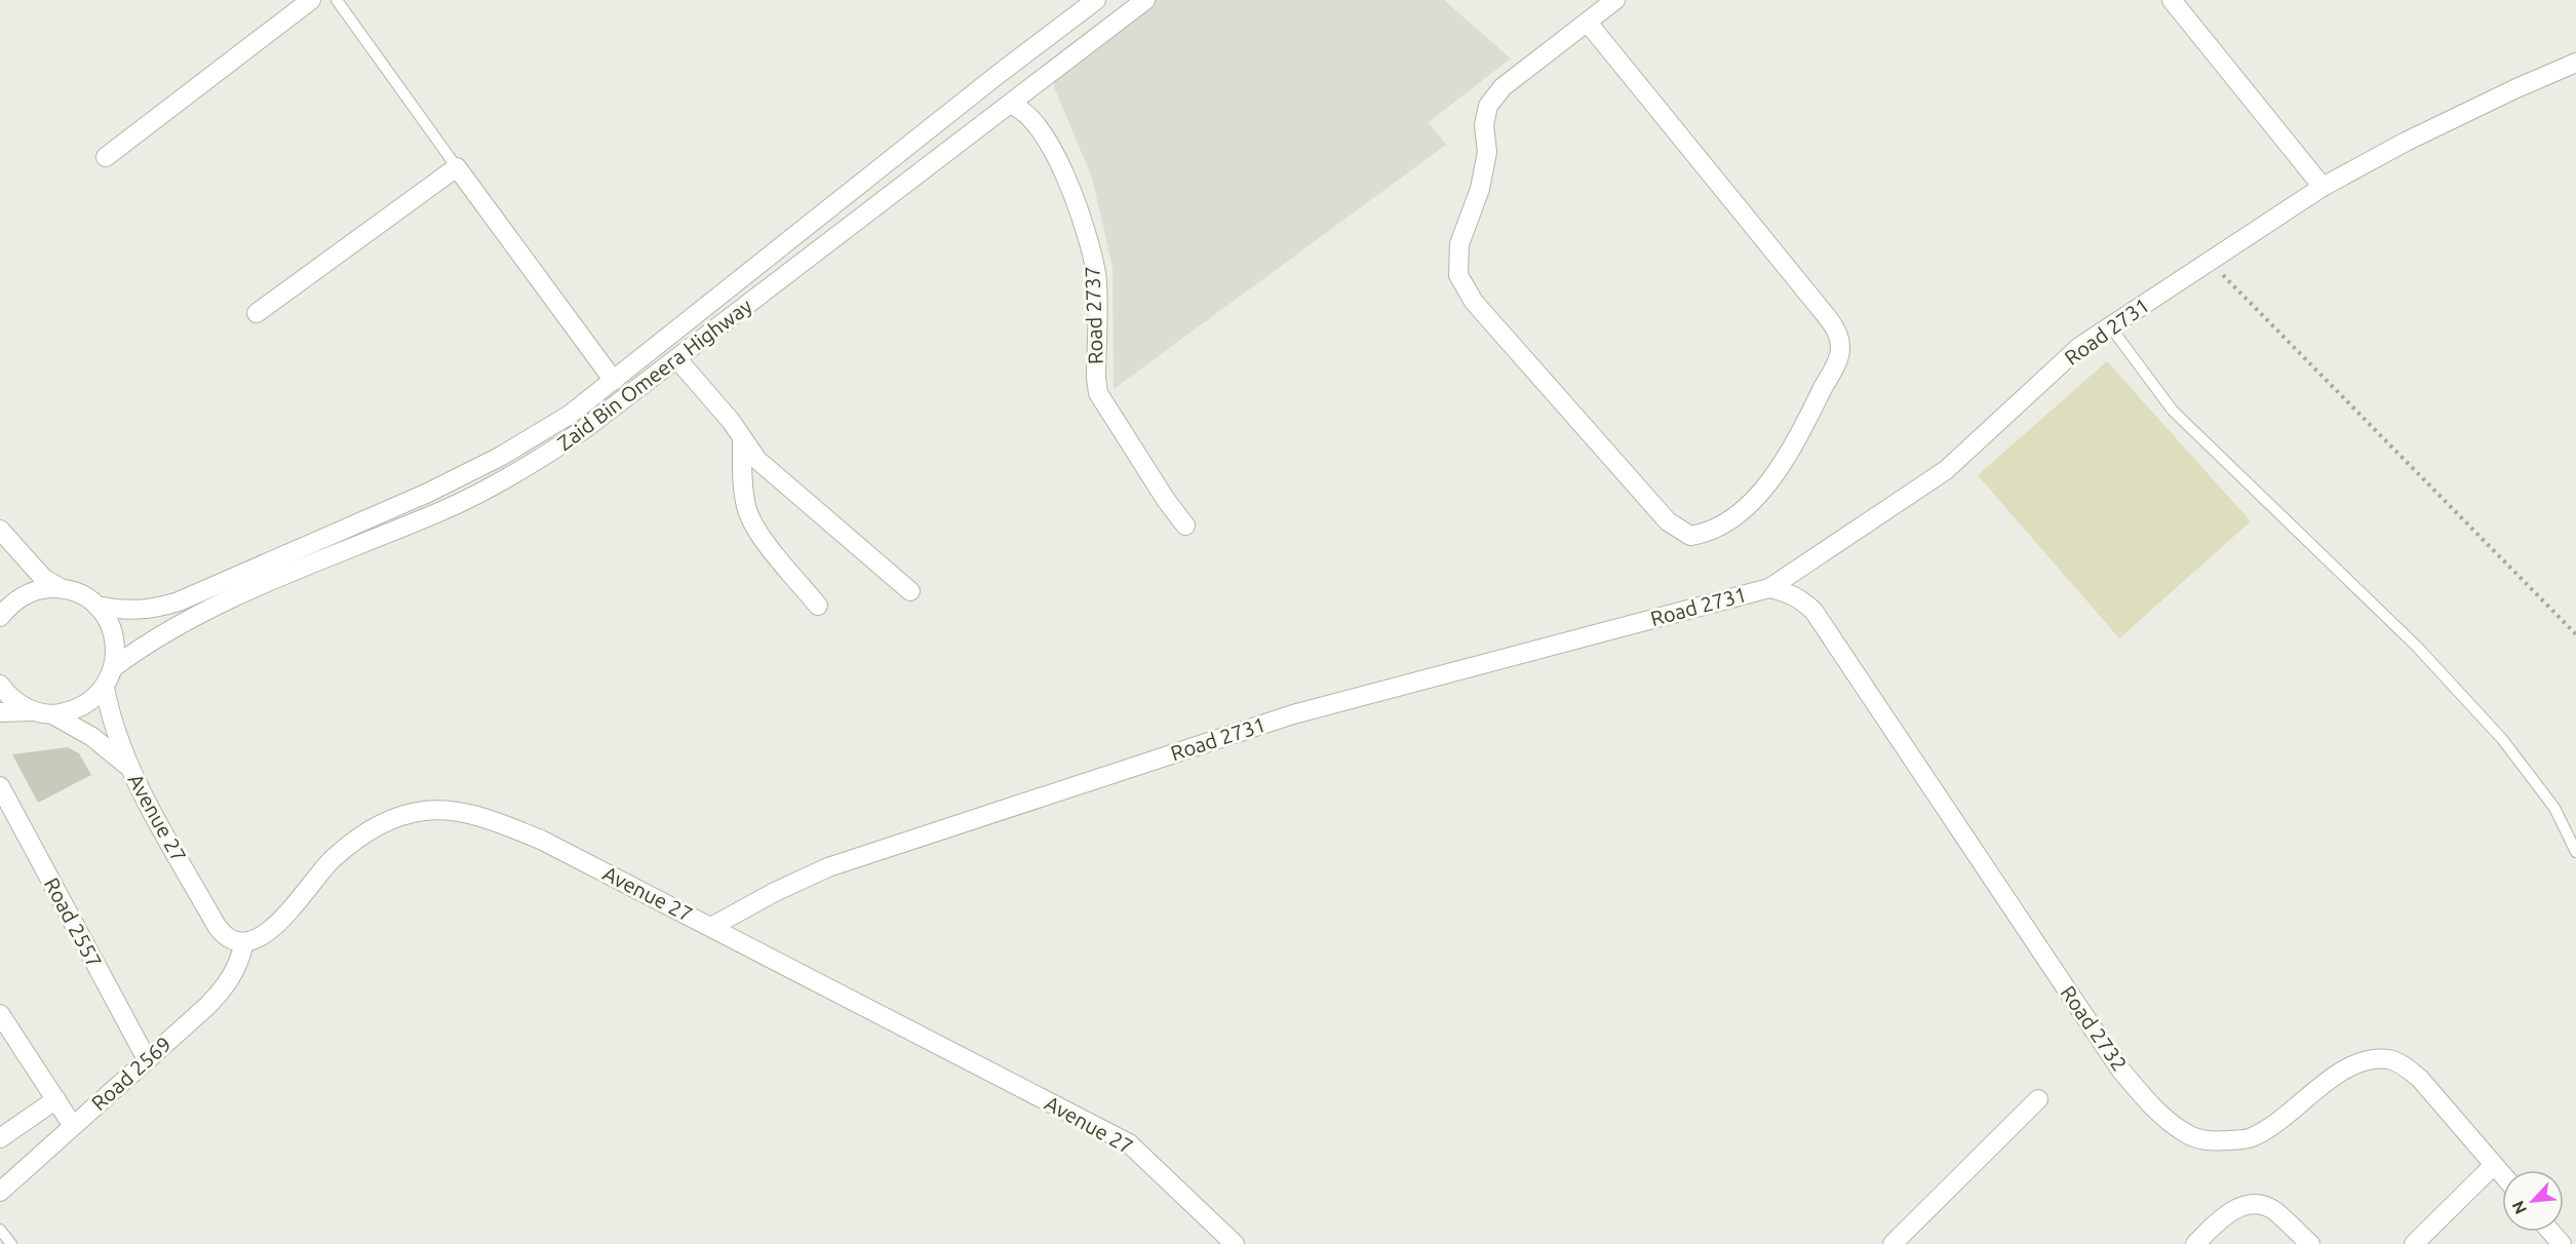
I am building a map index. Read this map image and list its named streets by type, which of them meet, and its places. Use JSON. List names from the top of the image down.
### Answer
{
  "streets": {
    "street": [
      "Road 2737",
      "Road 2731",
      "Zaid Bin Omeera Highway",
      "Avenue 27",
      "Road 2557",
      "Road 2732",
      "Road 2569"
    ]
  },
  "crossings": [
    ["Road 2737", "Zaid Bin Omeera Highway"],
    ["Road 2731", "Avenue 27"],
    ["Road 2731", "Road 2732"],
    ["Avenue 27", "Road 2569"],
    ["Road 2557", "Road 2569"]
  ],
  "north": "bottom left"
}
